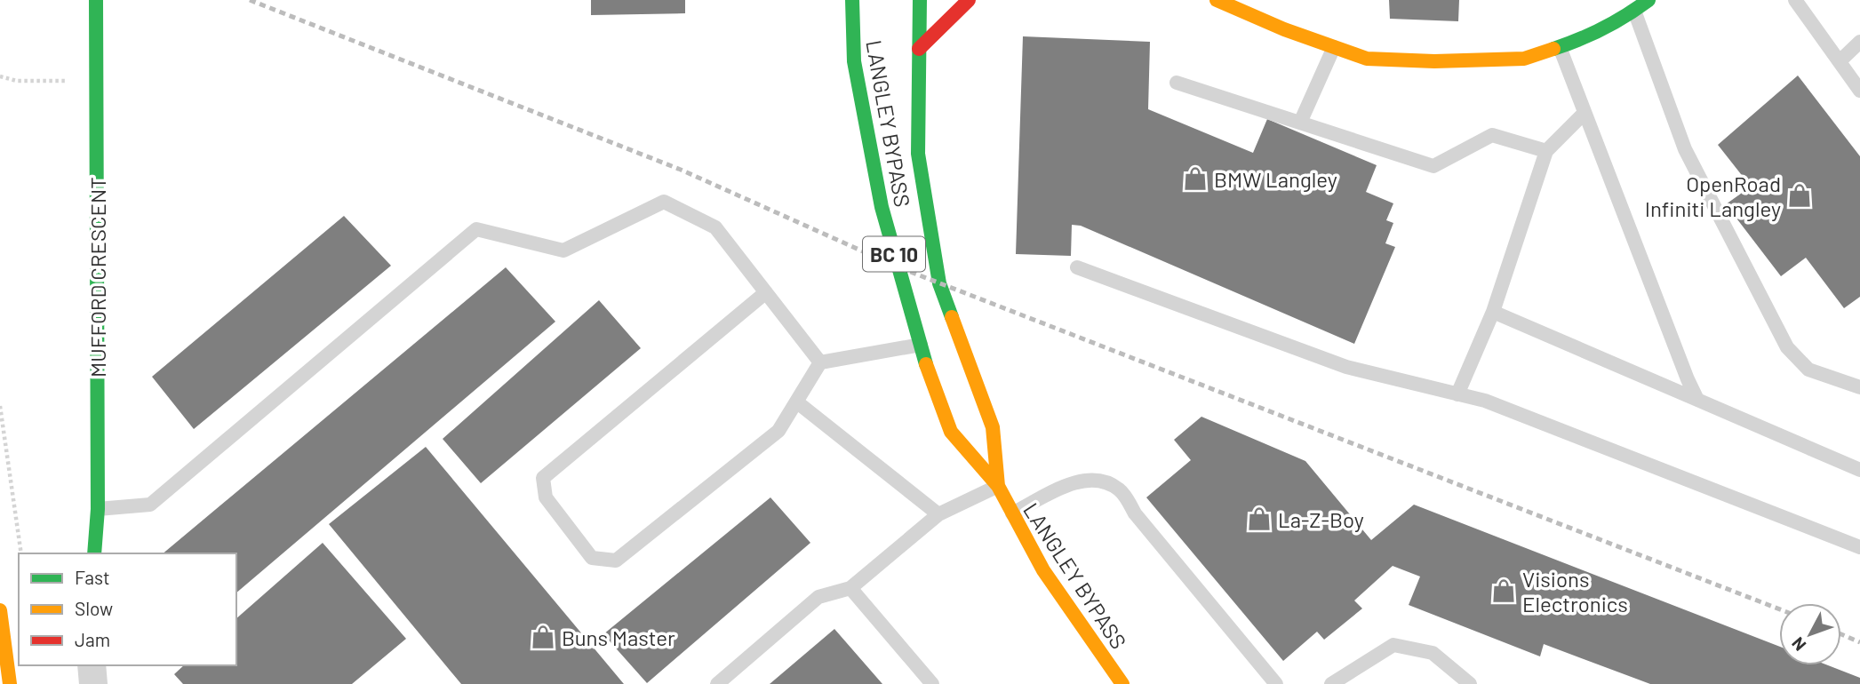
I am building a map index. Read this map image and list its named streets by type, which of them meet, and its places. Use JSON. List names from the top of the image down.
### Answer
{
  "streets": {
    "main road": ["LANGLEY BYPASS", "BC 10", "MUFFORD CRESCENT"]
  },
  "places": {
    "shop": [
      "BMW Langley",
      "OpenRoad Infiniti Langley",
      "La-Z-Boy",
      "Visions Electronics",
      "Buns Master"
    ]
  },
  "legend": ["Fast", "Slow", "Jam"],
  "north": "bottom left"
}
